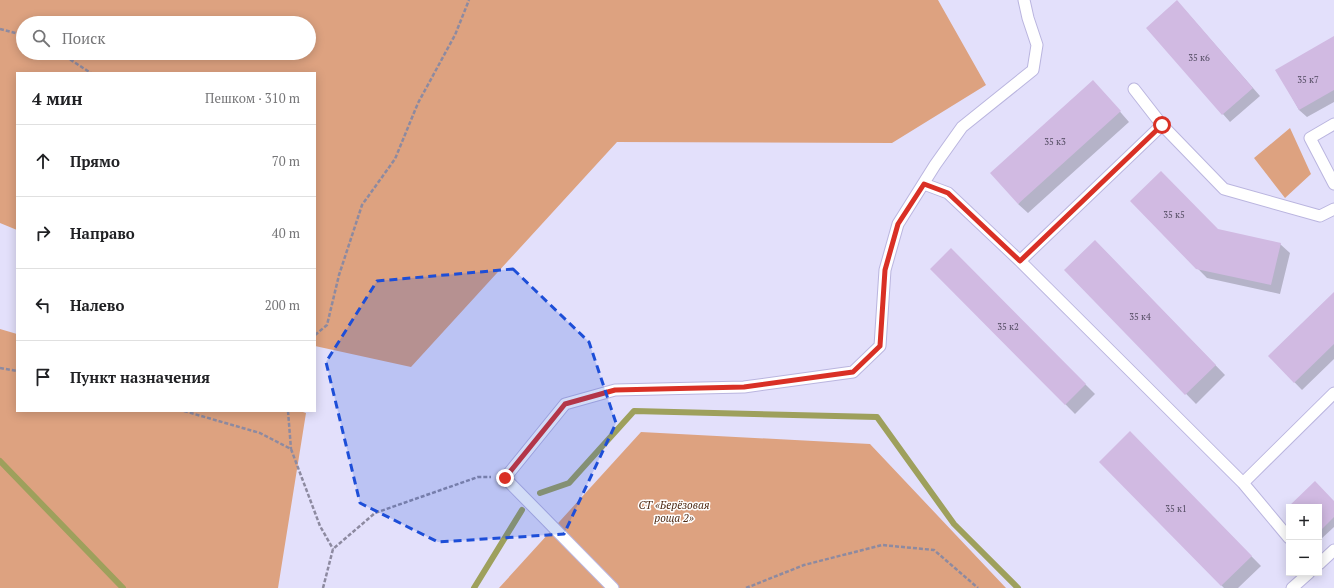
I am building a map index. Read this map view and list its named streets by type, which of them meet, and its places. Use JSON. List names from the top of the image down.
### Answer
{
  "parks": ["СТ «Берёзовая роща 2»"],
  "house_numbers": [
    "35 к6",
    "35 к7",
    "35 к3",
    "35 к5",
    "35 к4",
    "35 к2",
    "35 к1"
  ],
  "page": {
    "search": "Поиск",
    "heading": ["4 мин", "Пешком · 310 m"],
    "list": [
      ["Прямо", "70 m"],
      ["Направо", "40 m"],
      ["Налево", "200 m"],
      "Пункт назначения"
    ],
    "map_buttons": ["+", "−"]
  }
}
